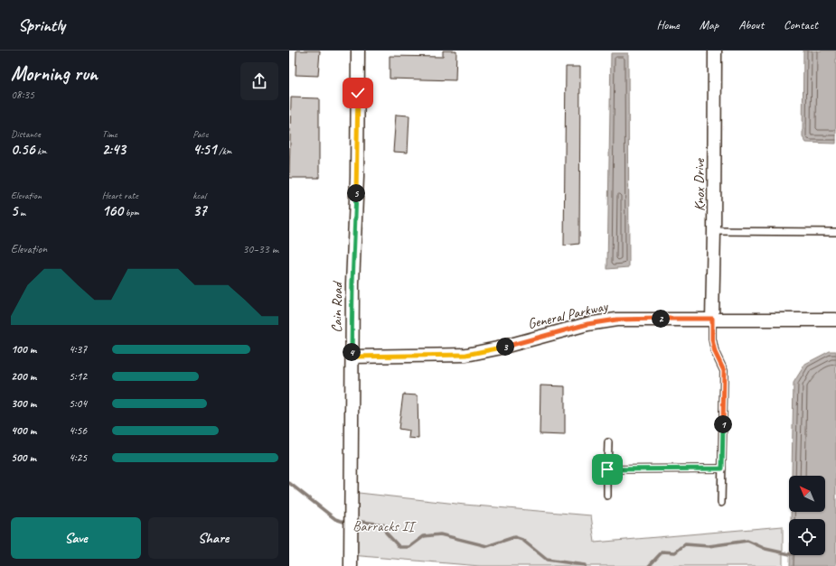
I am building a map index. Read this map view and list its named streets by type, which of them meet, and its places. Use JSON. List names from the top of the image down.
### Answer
{
  "streets": {
    "street": ["Knox Drive", "Cain Road", "General Parkway"]
  },
  "crossings": [
    ["Knox Drive", "General Parkway"],
    ["Cain Road", "General Parkway"]
  ],
  "parks": ["Barracks II"],
  "north": "top left",
  "page": {
    "header": "Sprintly",
    "nav": [
      "Home",
      "Map",
      "About",
      "Contact"
    ],
    "heading": ["Morning run", "08:35"],
    "stats": [
      ["Distance", "0.56 km"],
      ["Time", "2:43"],
      ["Pace", "4:51 /km"],
      ["Elevation", "5 m"],
      ["Heart rate", "160 bpm"],
      ["kcal", "37"]
    ],
    "pins": [
      "5",
      "2",
      "3",
      "4",
      "1"
    ],
    "chart": ["Elevation", "30–33 m"],
    "list": [
      {
        "name": "100 m",
        "note": "4:37"
      },
      {
        "name": "200 m",
        "note": "5:12"
      },
      {
        "name": "300 m",
        "note": "5:04"
      },
      {
        "name": "400 m",
        "note": "4:56"
      },
      {
        "name": "500 m",
        "note": "4:25"
      }
    ],
    "buttons": ["Save", "Share"]
  }
}
